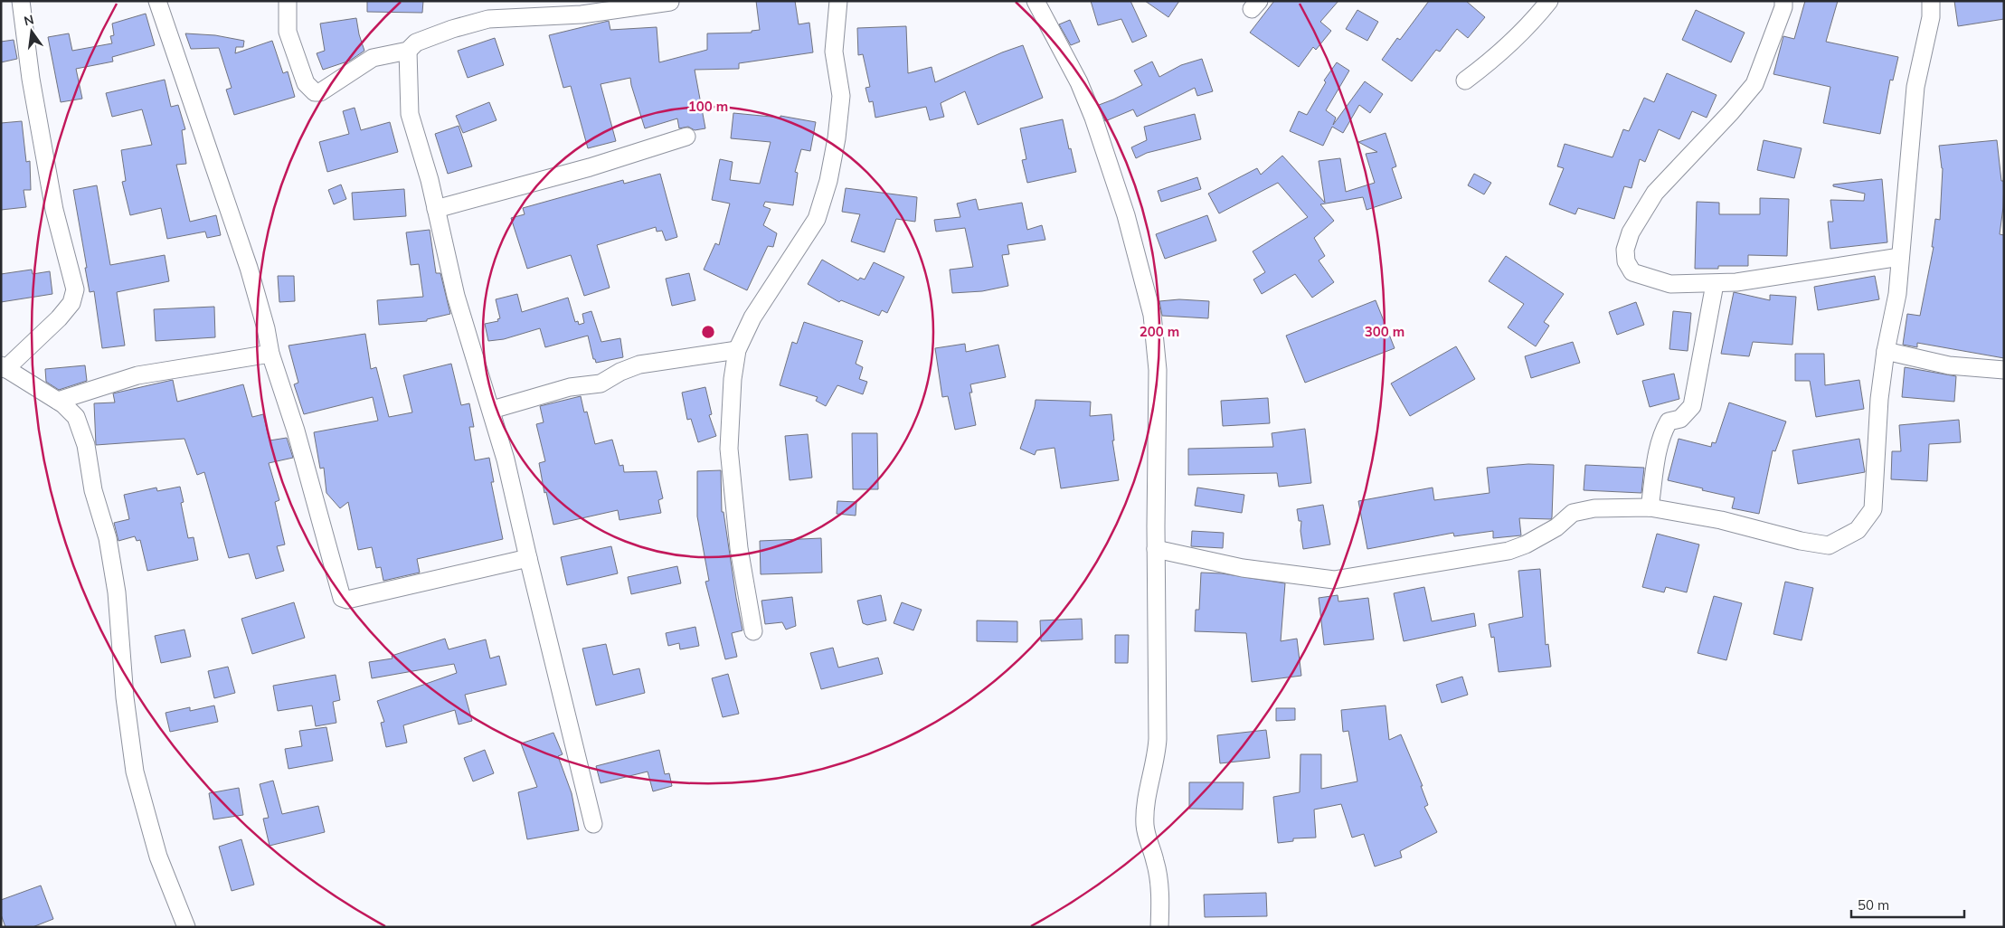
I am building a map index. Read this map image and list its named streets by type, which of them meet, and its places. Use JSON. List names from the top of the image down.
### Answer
{
  "scale_bar": "50 m",
  "north": "top",
  "rings": ["100 m", "200 m", "300 m"]
}
